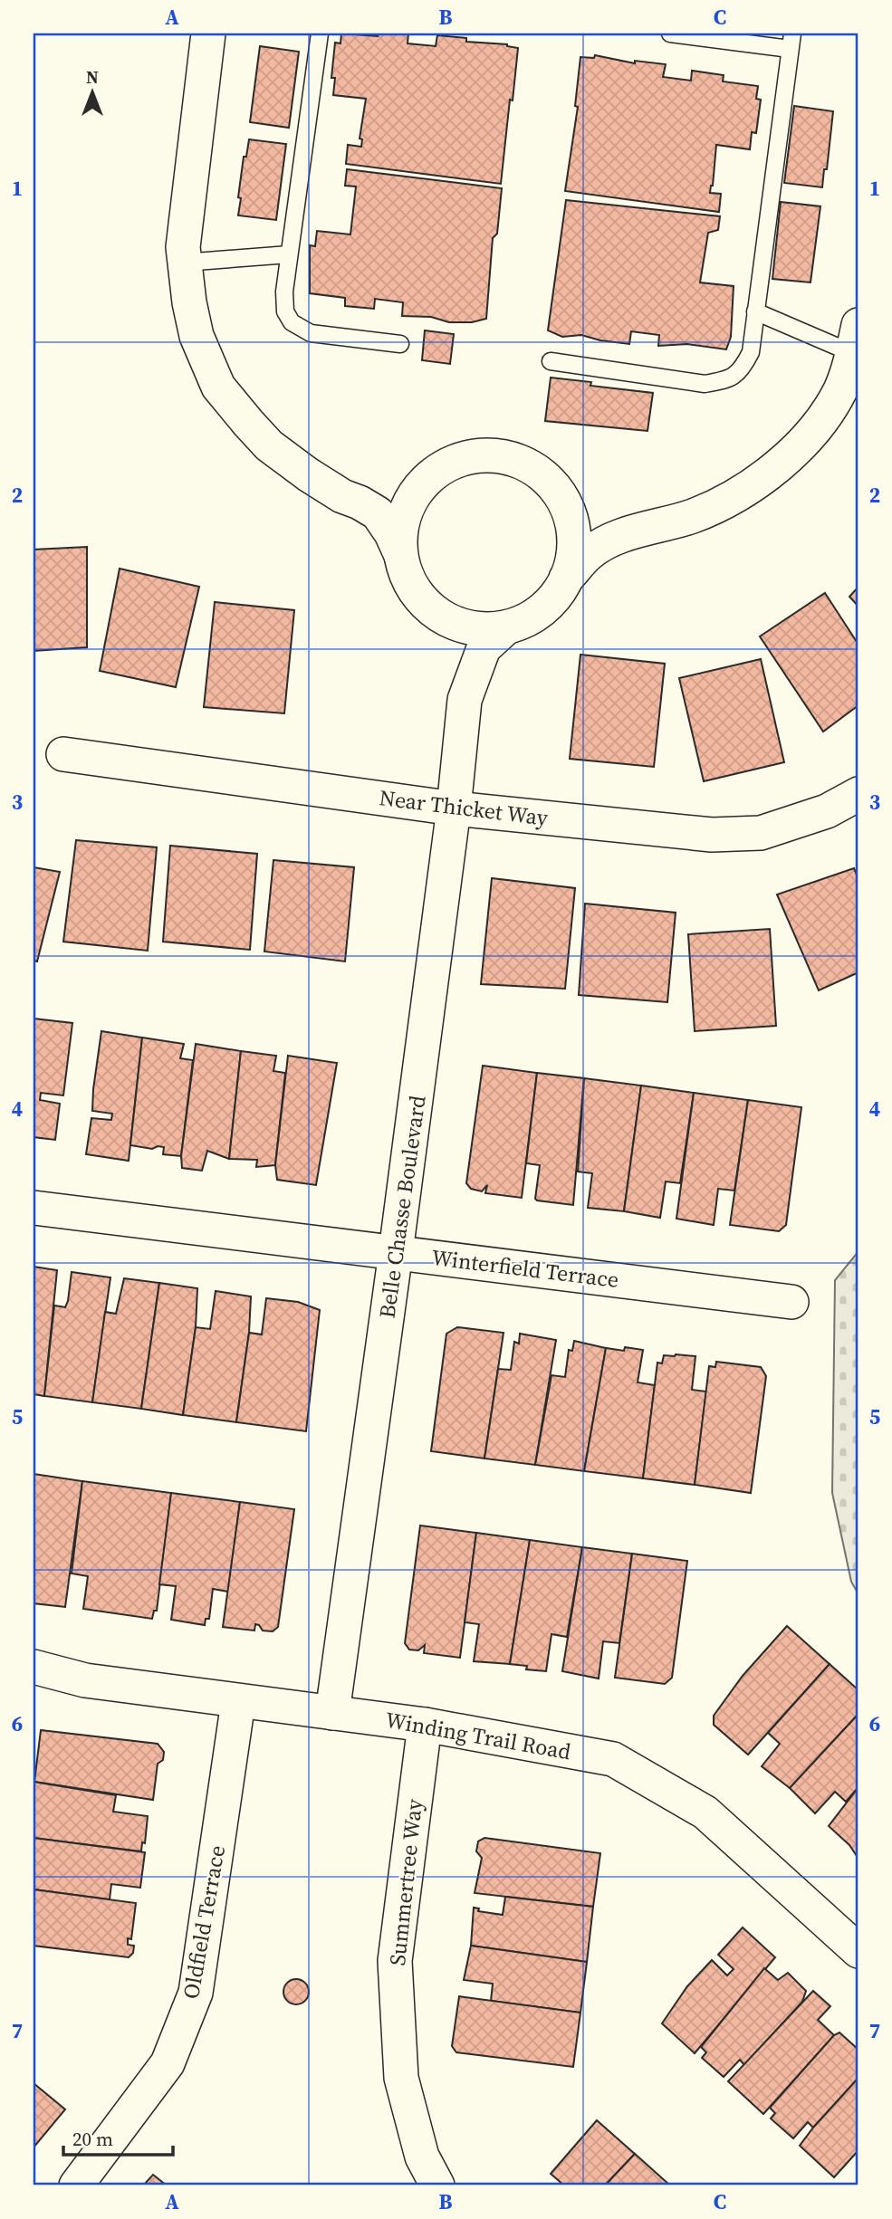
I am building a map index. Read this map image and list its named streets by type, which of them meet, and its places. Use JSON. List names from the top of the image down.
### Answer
{
  "streets": {
    "street": [
      "Near Thicket Way",
      "Belle Chasse Boulevard",
      "Winterfield Terrace",
      "Winding Trail Road",
      "Summertree Way",
      "Oldfield Terrace"
    ]
  },
  "crossings": [
    ["Near Thicket Way", "Belle Chasse Boulevard"],
    ["Belle Chasse Boulevard", "Winterfield Terrace"],
    ["Belle Chasse Boulevard", "Winding Trail Road"],
    ["Winding Trail Road", "Summertree Way"],
    ["Winding Trail Road", "Oldfield Terrace"]
  ],
  "scale_bar": "20 m",
  "north": "top",
  "grid": {
    "columns": ["A", "B", "C"],
    "rows": [
      "1",
      "2",
      "3",
      "4",
      "5",
      "6",
      "7"
    ]
  }
}
